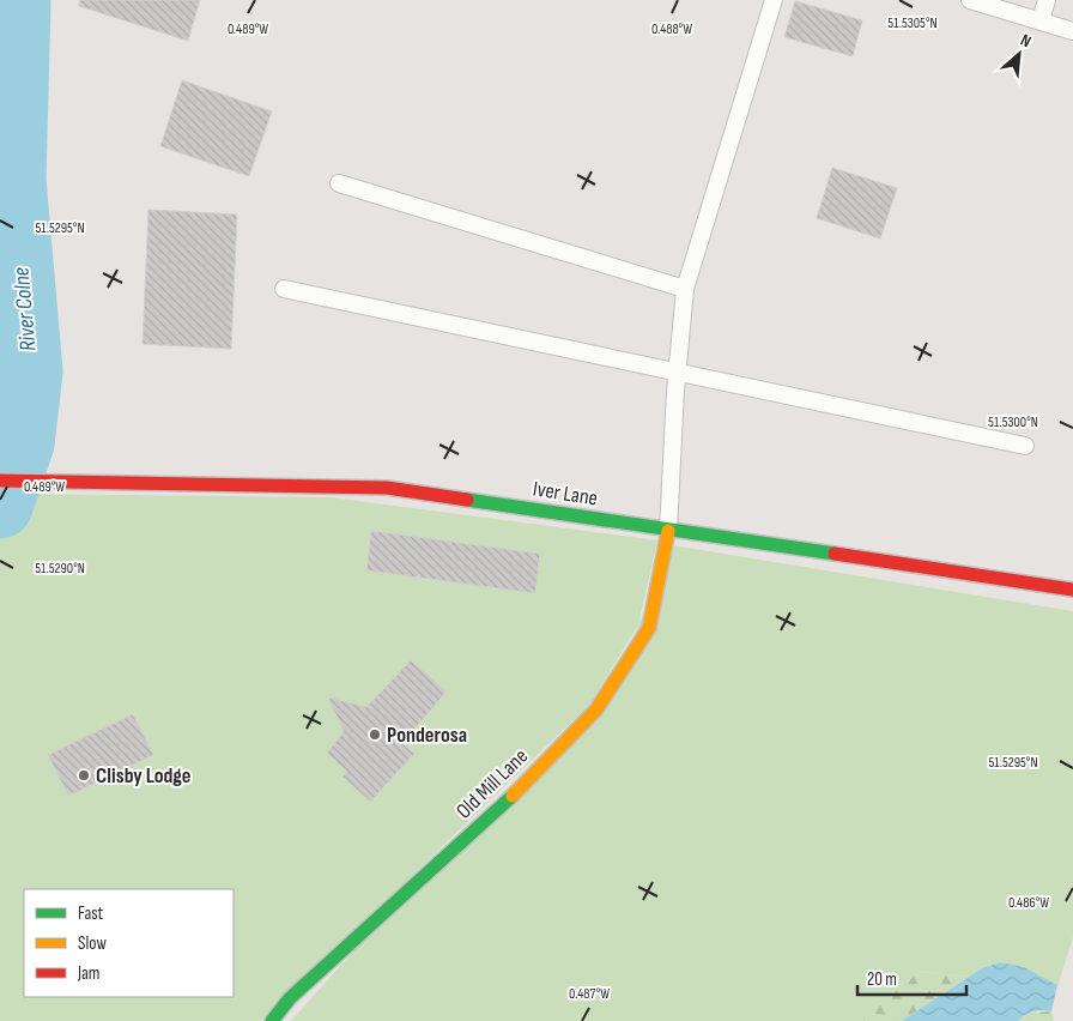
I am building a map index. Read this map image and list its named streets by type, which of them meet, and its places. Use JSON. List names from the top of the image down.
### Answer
{
  "streets": {
    "main road": ["Iver Lane", "Old Mill Lane"]
  },
  "crossings": [
    ["Iver Lane", "Old Mill Lane"]
  ],
  "water": ["River Colne"],
  "places": ["Ponderosa", "Clisby Lodge"],
  "legend": ["Fast", "Slow", "Jam"],
  "scale_bar": "20 m",
  "north": "top right",
  "coordinates": [
    "51.5305°N",
    "0.489°W",
    "0.488°W",
    "51.5295°N",
    "51.5300°N",
    "51.5290°N",
    "0.486°W",
    "0.487°W"
  ]
}
